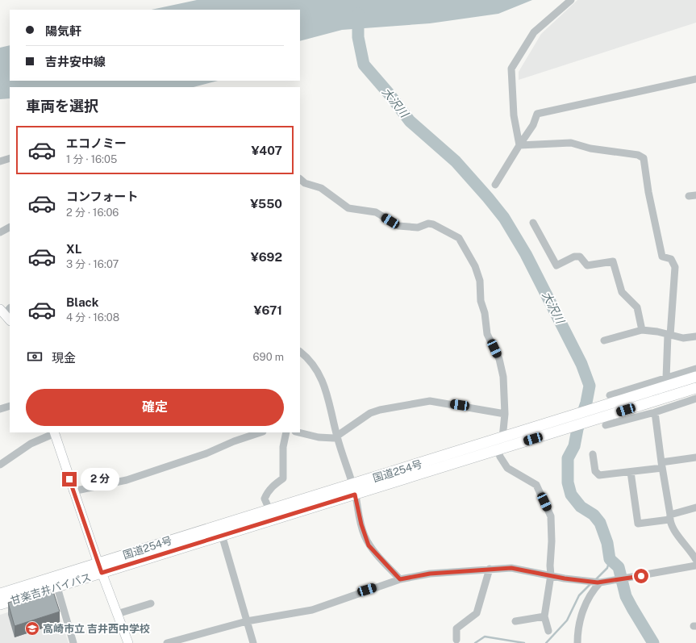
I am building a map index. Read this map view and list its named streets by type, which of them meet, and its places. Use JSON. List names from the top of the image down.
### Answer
{
  "streets": {
    "highway": ["国道254号", "甘楽吉井バイパス"]
  },
  "crossings": [
    ["国道254号", "甘楽吉井バイパス"]
  ],
  "water": ["大沢川"],
  "places": {
    "school or university": ["高崎市立 吉井西中学校"]
  },
  "page": {
    "banner": ["陽気軒", "吉井安中線"],
    "heading": "車両を選択",
    "list": [
      {
        "name": "エコノミー",
        "note": "1 分 · 16:05",
        "value": "¥407"
      },
      {
        "name": "コンフォート",
        "note": "2 分 · 16:06",
        "value": "¥550"
      },
      {
        "name": "XL",
        "note": "3 分 · 16:07",
        "value": "¥692"
      },
      {
        "name": "Black",
        "note": "4 分 · 16:08",
        "value": "¥671"
      }
    ],
    "pay": ["現金", "690 m"],
    "buttons": "確定",
    "bubble": "2 分"
  }
}
